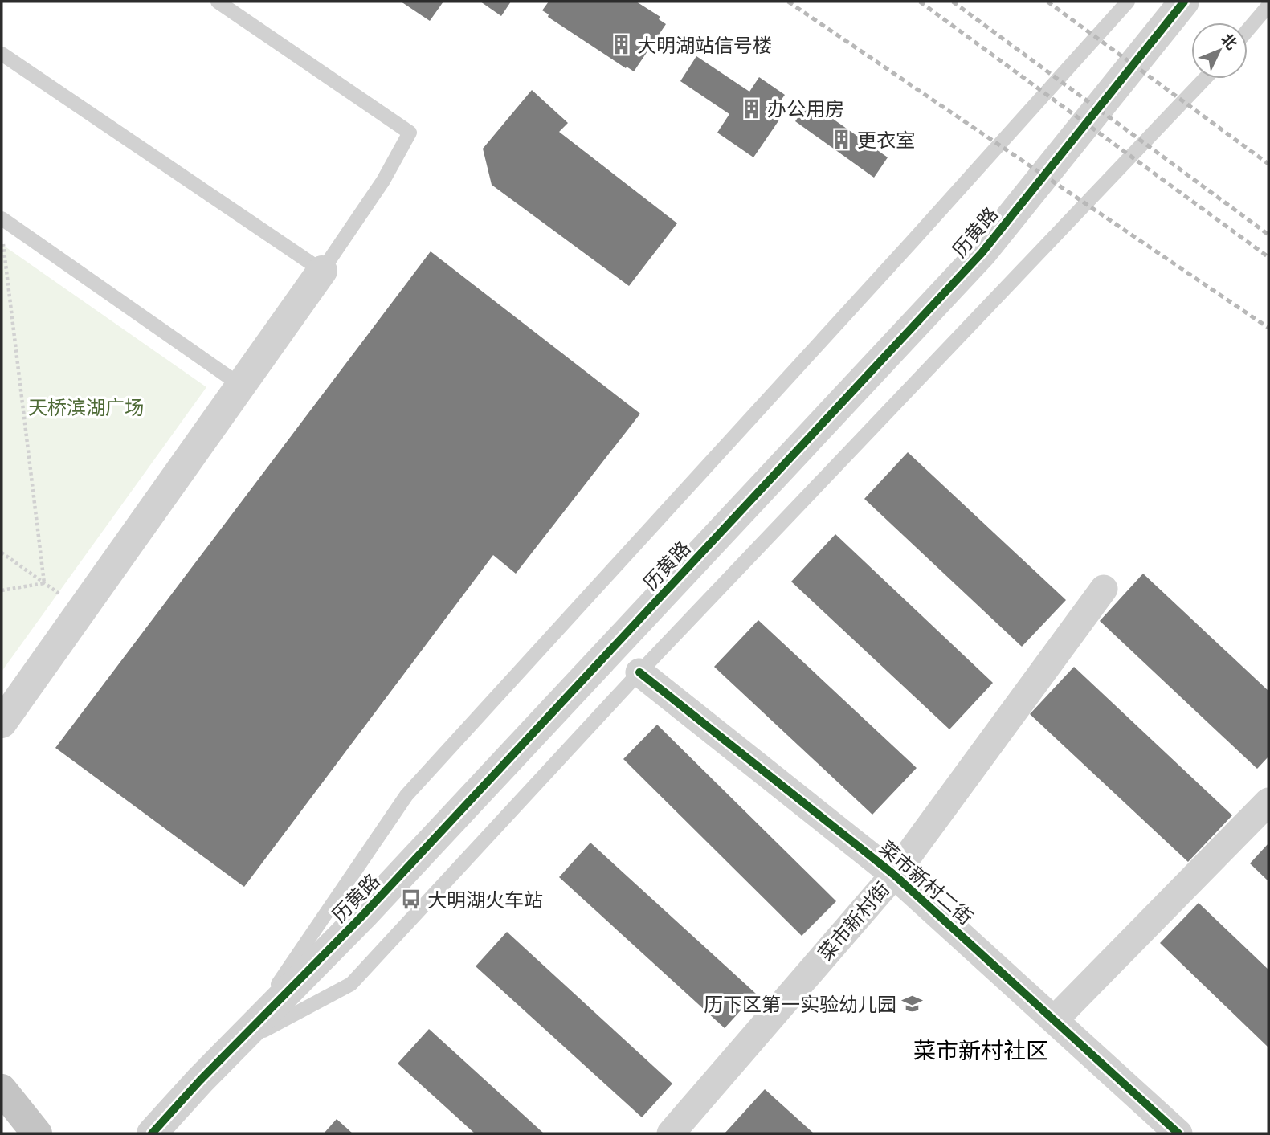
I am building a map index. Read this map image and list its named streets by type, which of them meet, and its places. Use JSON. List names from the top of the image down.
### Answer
{
  "streets": {
    "street": ["历黄路", "菜市新村二街", "菜市新村街"]
  },
  "crossings": [
    ["历黄路", "菜市新村二街"],
    ["菜市新村二街", "菜市新村街"]
  ],
  "districts": ["菜市新村社区"],
  "parks": ["天桥滨湖广场"],
  "places": {
    "building": ["大明湖站信号楼", "办公用房", "更衣室"],
    "bus stop": ["大明湖火车站"],
    "school or university": ["历下区第一实验幼儿园"]
  },
  "north": "top right"
}
